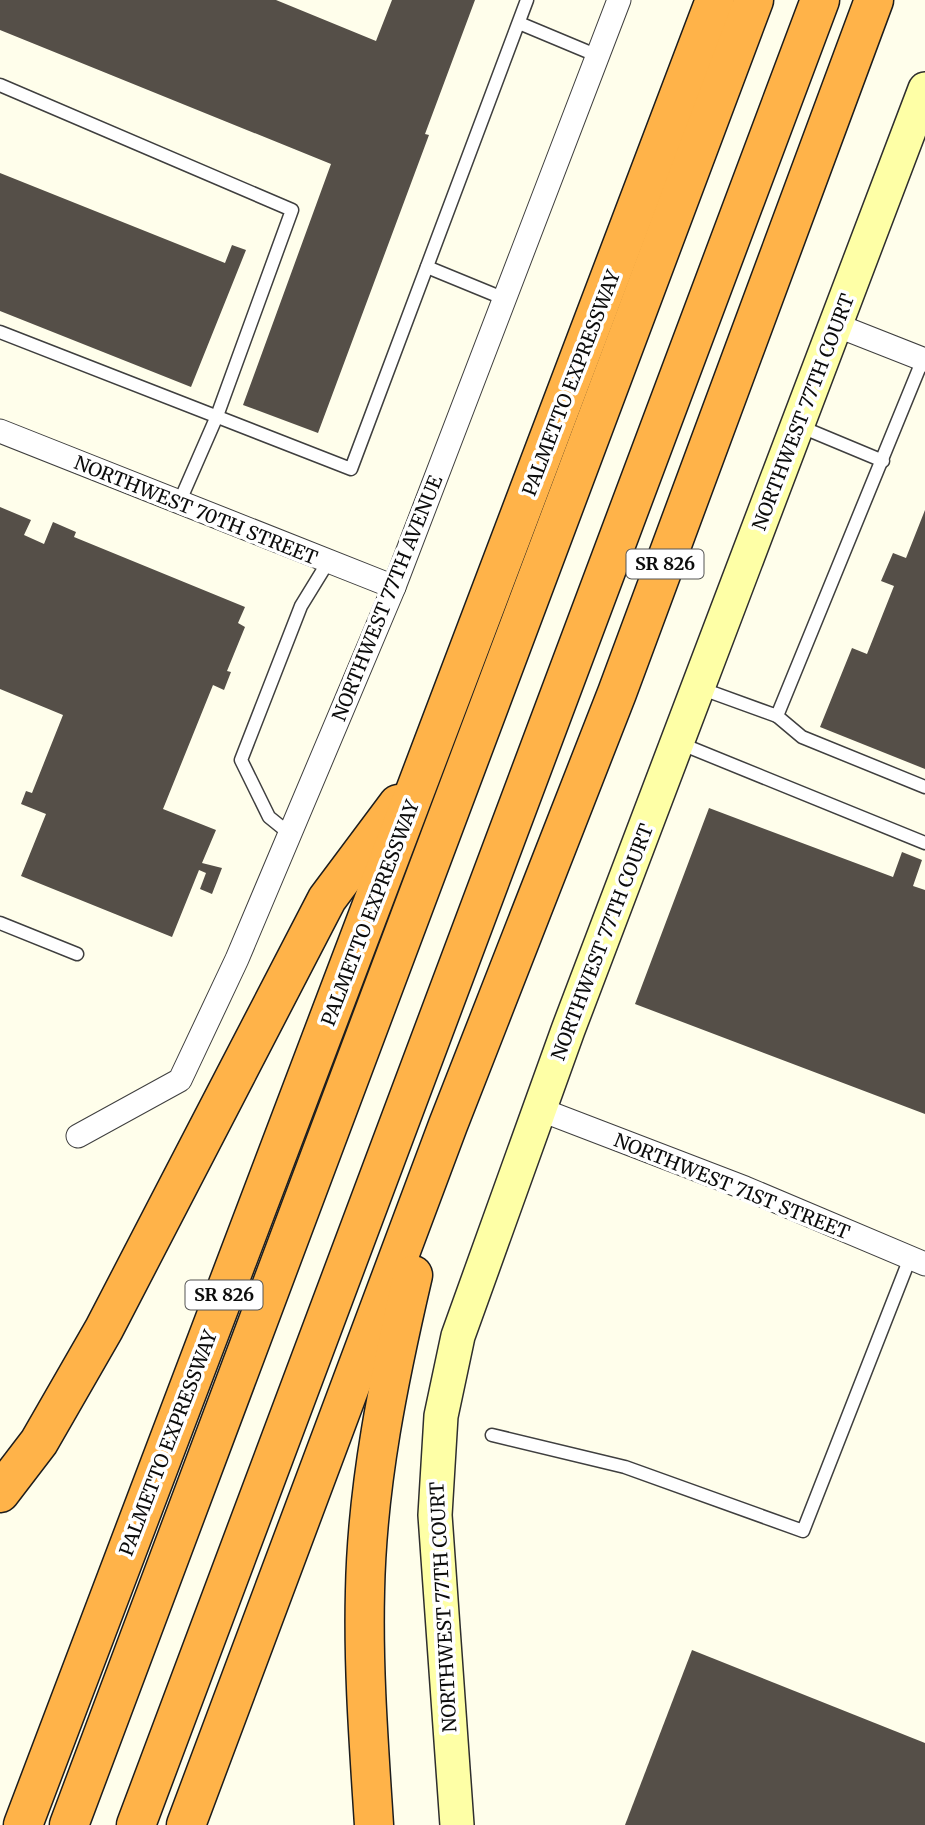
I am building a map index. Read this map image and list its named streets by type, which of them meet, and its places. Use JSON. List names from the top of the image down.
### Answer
{
  "streets": {
    "highway": ["PALMETTO EXPRESSWAY", "SR 826"],
    "street": [
      "NORTHWEST 77TH COURT",
      "NORTHWEST 70TH STREET",
      "NORTHWEST 77TH AVENUE",
      "NORTHWEST 71ST STREET"
    ]
  },
  "crossings": [
    ["NORTHWEST 77TH COURT", "NORTHWEST 71ST STREET"],
    ["NORTHWEST 70TH STREET", "NORTHWEST 77TH AVENUE"]
  ]
}
